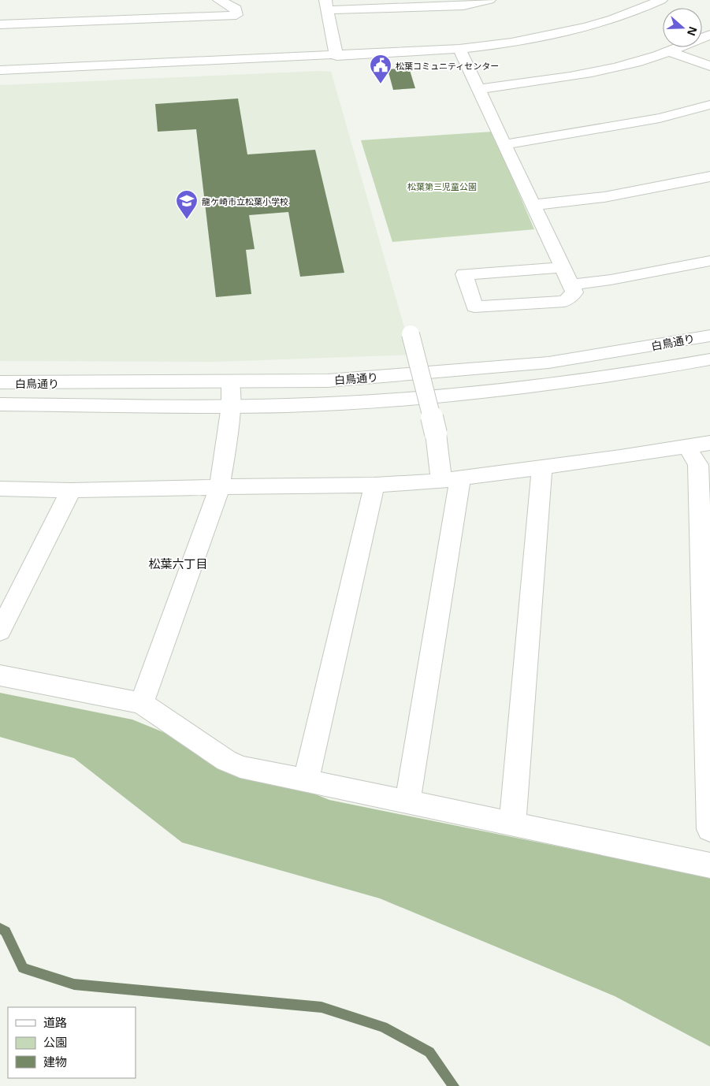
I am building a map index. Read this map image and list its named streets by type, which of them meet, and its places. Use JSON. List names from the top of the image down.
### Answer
{
  "streets": {
    "street": ["白鳥通り"]
  },
  "districts": ["松葉六丁目"],
  "parks": ["松葉第三児童公園"],
  "places": {
    "public building": ["松葉コミュニティセンター"],
    "school or university": ["龍ケ崎市立松葉小学校"]
  },
  "legend": ["道路", "公園", "建物"],
  "north": "right"
}
